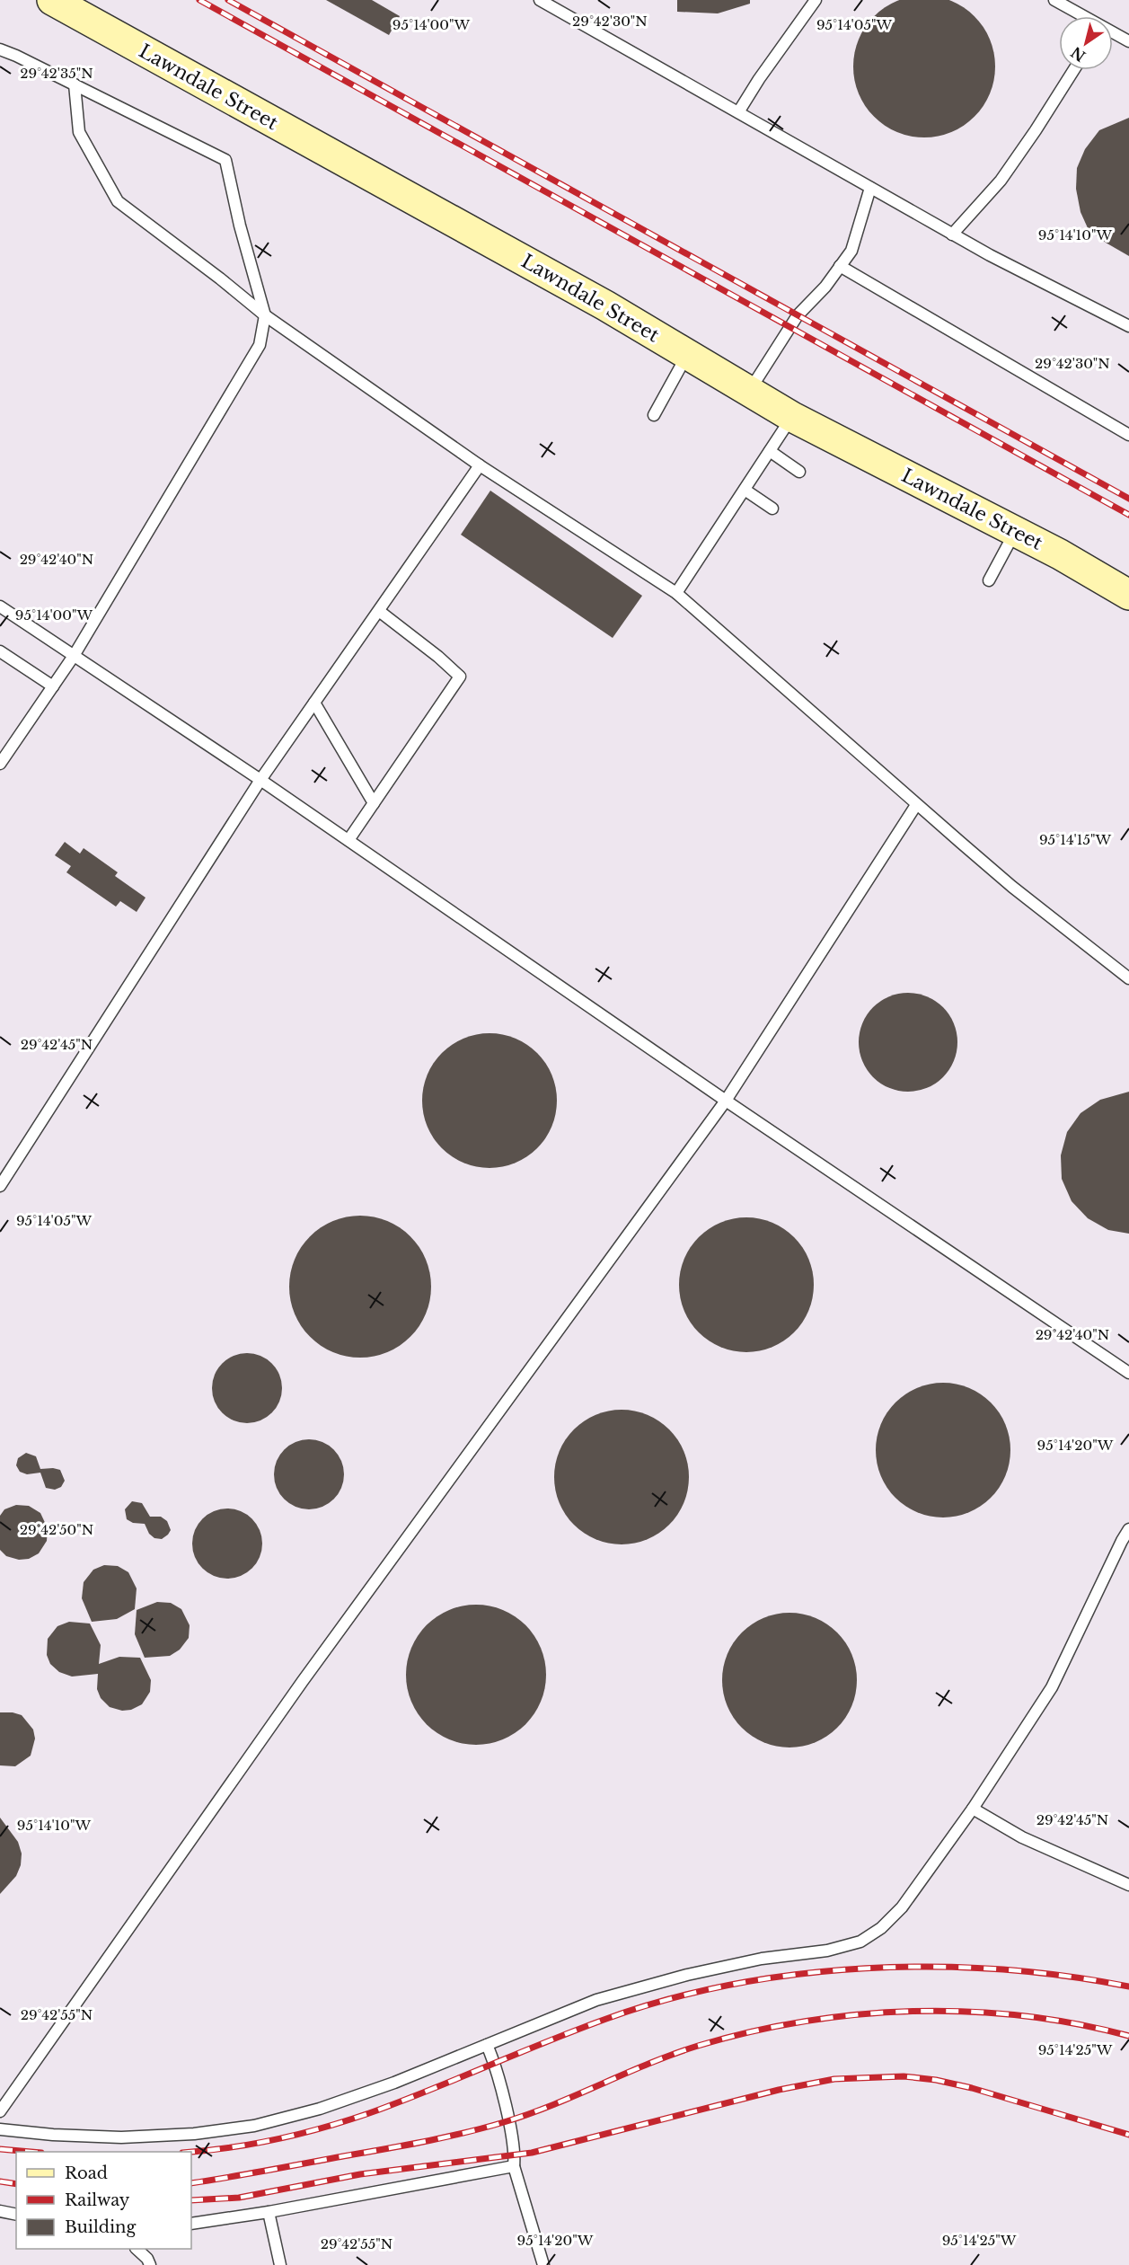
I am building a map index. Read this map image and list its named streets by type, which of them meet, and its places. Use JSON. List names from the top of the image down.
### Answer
{
  "streets": {
    "main road": ["Lawndale Street"]
  },
  "legend": ["Road", "Railway", "Building"],
  "north": "bottom left",
  "coordinates": [
    "29°42'30\"N",
    "95°14'00\"W",
    "95°14'05\"W",
    "29°42'35\"N",
    "95°14'10\"W",
    "29°42'40\"N",
    "95°14'15\"W",
    "29°42'45\"N",
    "95°14'20\"W",
    "29°42'50\"N",
    "29°42'55\"N",
    "95°14'25\"W"
  ]
}
